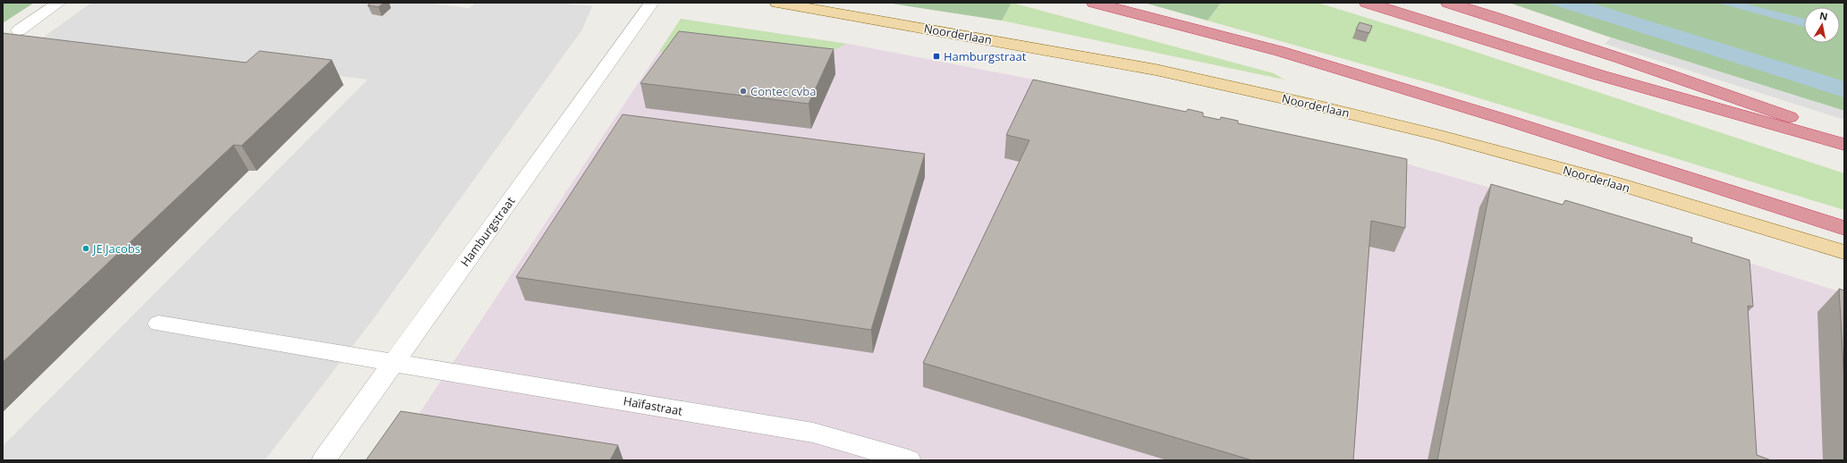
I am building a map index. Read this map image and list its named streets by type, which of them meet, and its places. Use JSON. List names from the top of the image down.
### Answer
{
  "streets": {
    "main road": ["Noorderlaan"],
    "street": ["Hamburgstraat", "Haïfastraat"]
  },
  "crossings": [
    ["Hamburgstraat", "Haïfastraat"]
  ],
  "places": {
    "transit": ["Hamburgstraat"],
    "other": ["Contec cvba", "JE Jacobs"]
  },
  "north": "top"
}
